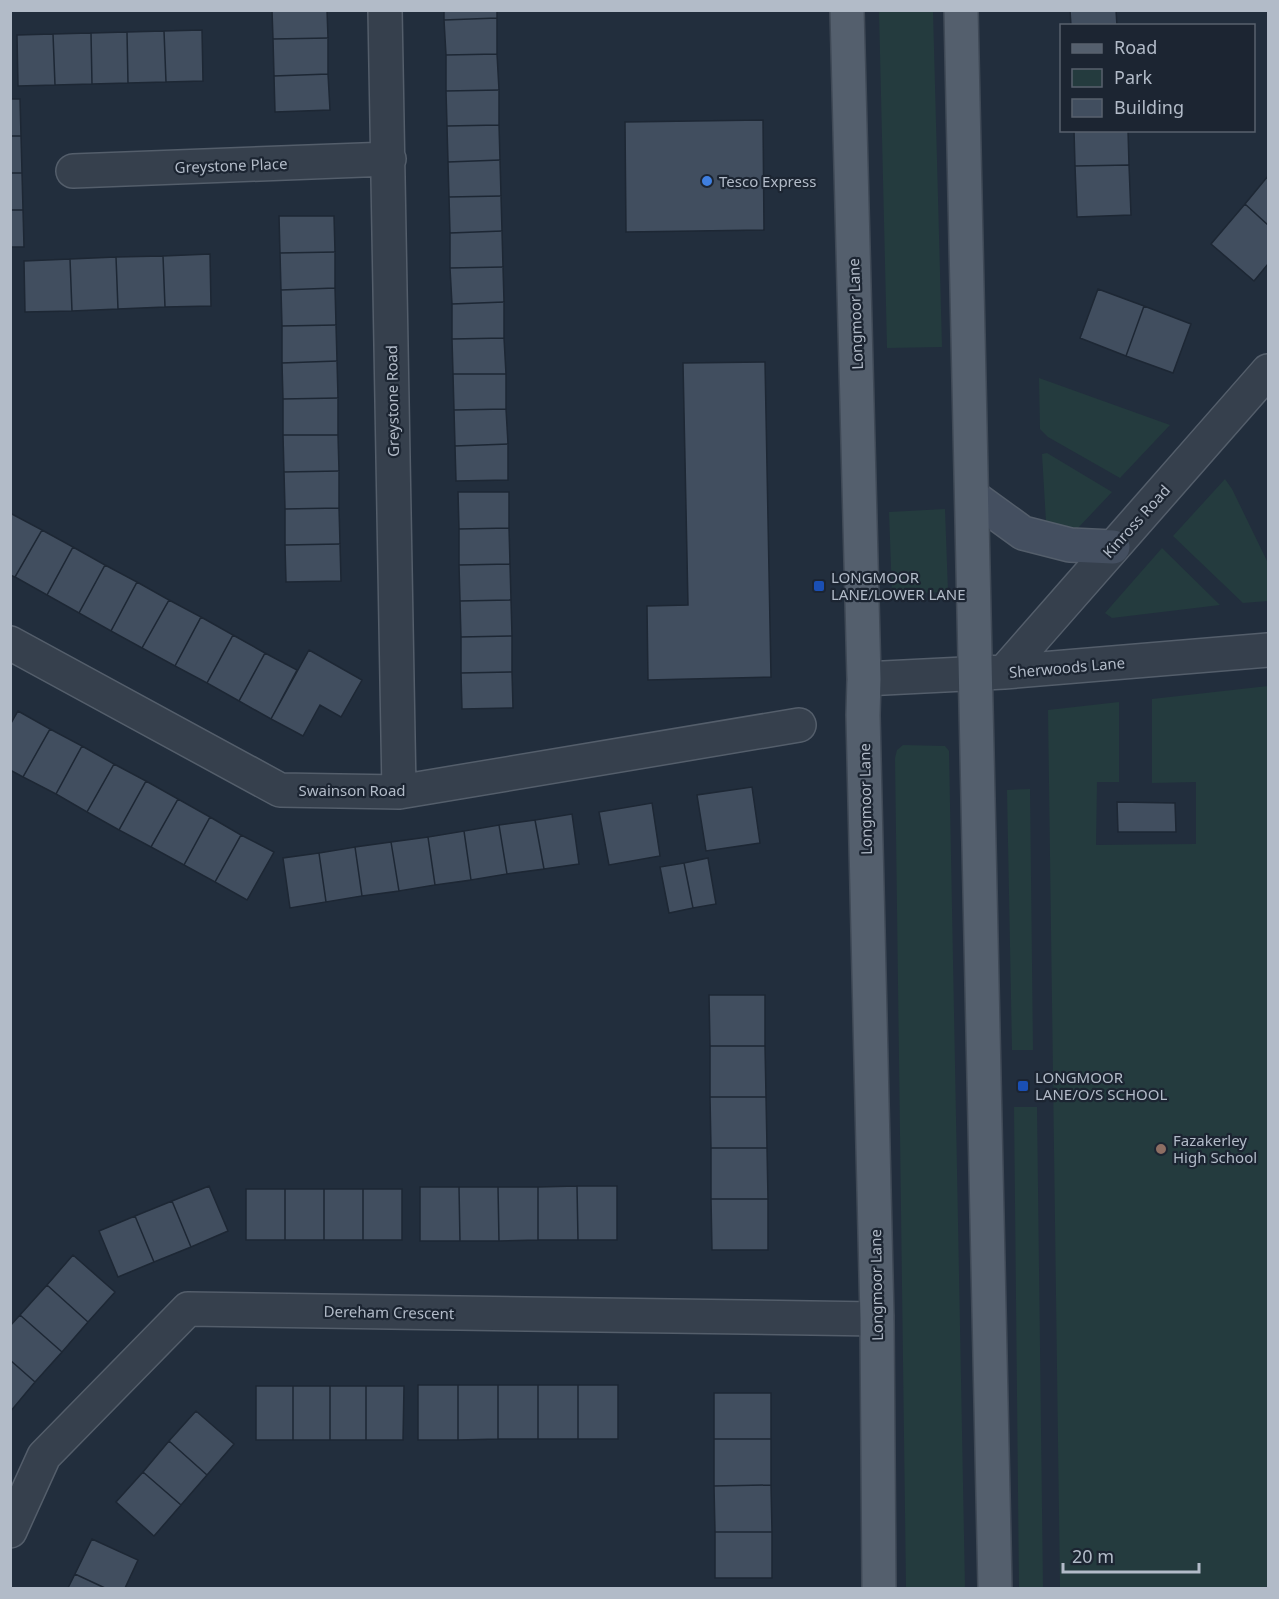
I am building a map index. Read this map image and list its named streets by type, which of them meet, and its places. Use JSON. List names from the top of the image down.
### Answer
{
  "streets": {
    "main road": ["Longmoor Lane"],
    "street": [
      "Greystone Place",
      "Greystone Road",
      "Kinross Road",
      "Sherwoods Lane",
      "Swainson Road",
      "Dereham Crescent"
    ]
  },
  "crossings": [
    ["Greystone Place", "Greystone Road"],
    ["Longmoor Lane", "Sherwoods Lane"],
    ["Longmoor Lane", "Dereham Crescent"],
    ["Greystone Road", "Swainson Road"],
    ["Kinross Road", "Sherwoods Lane"]
  ],
  "places": {
    "other": ["Tesco Express", "Fazakerley High School"],
    "transit": ["LONGMOOR LANE/LOWER LANE", "LONGMOOR LANE/O/S SCHOOL"]
  },
  "legend": ["Road", "Park", "Building"],
  "scale_bar": "20 m"
}
